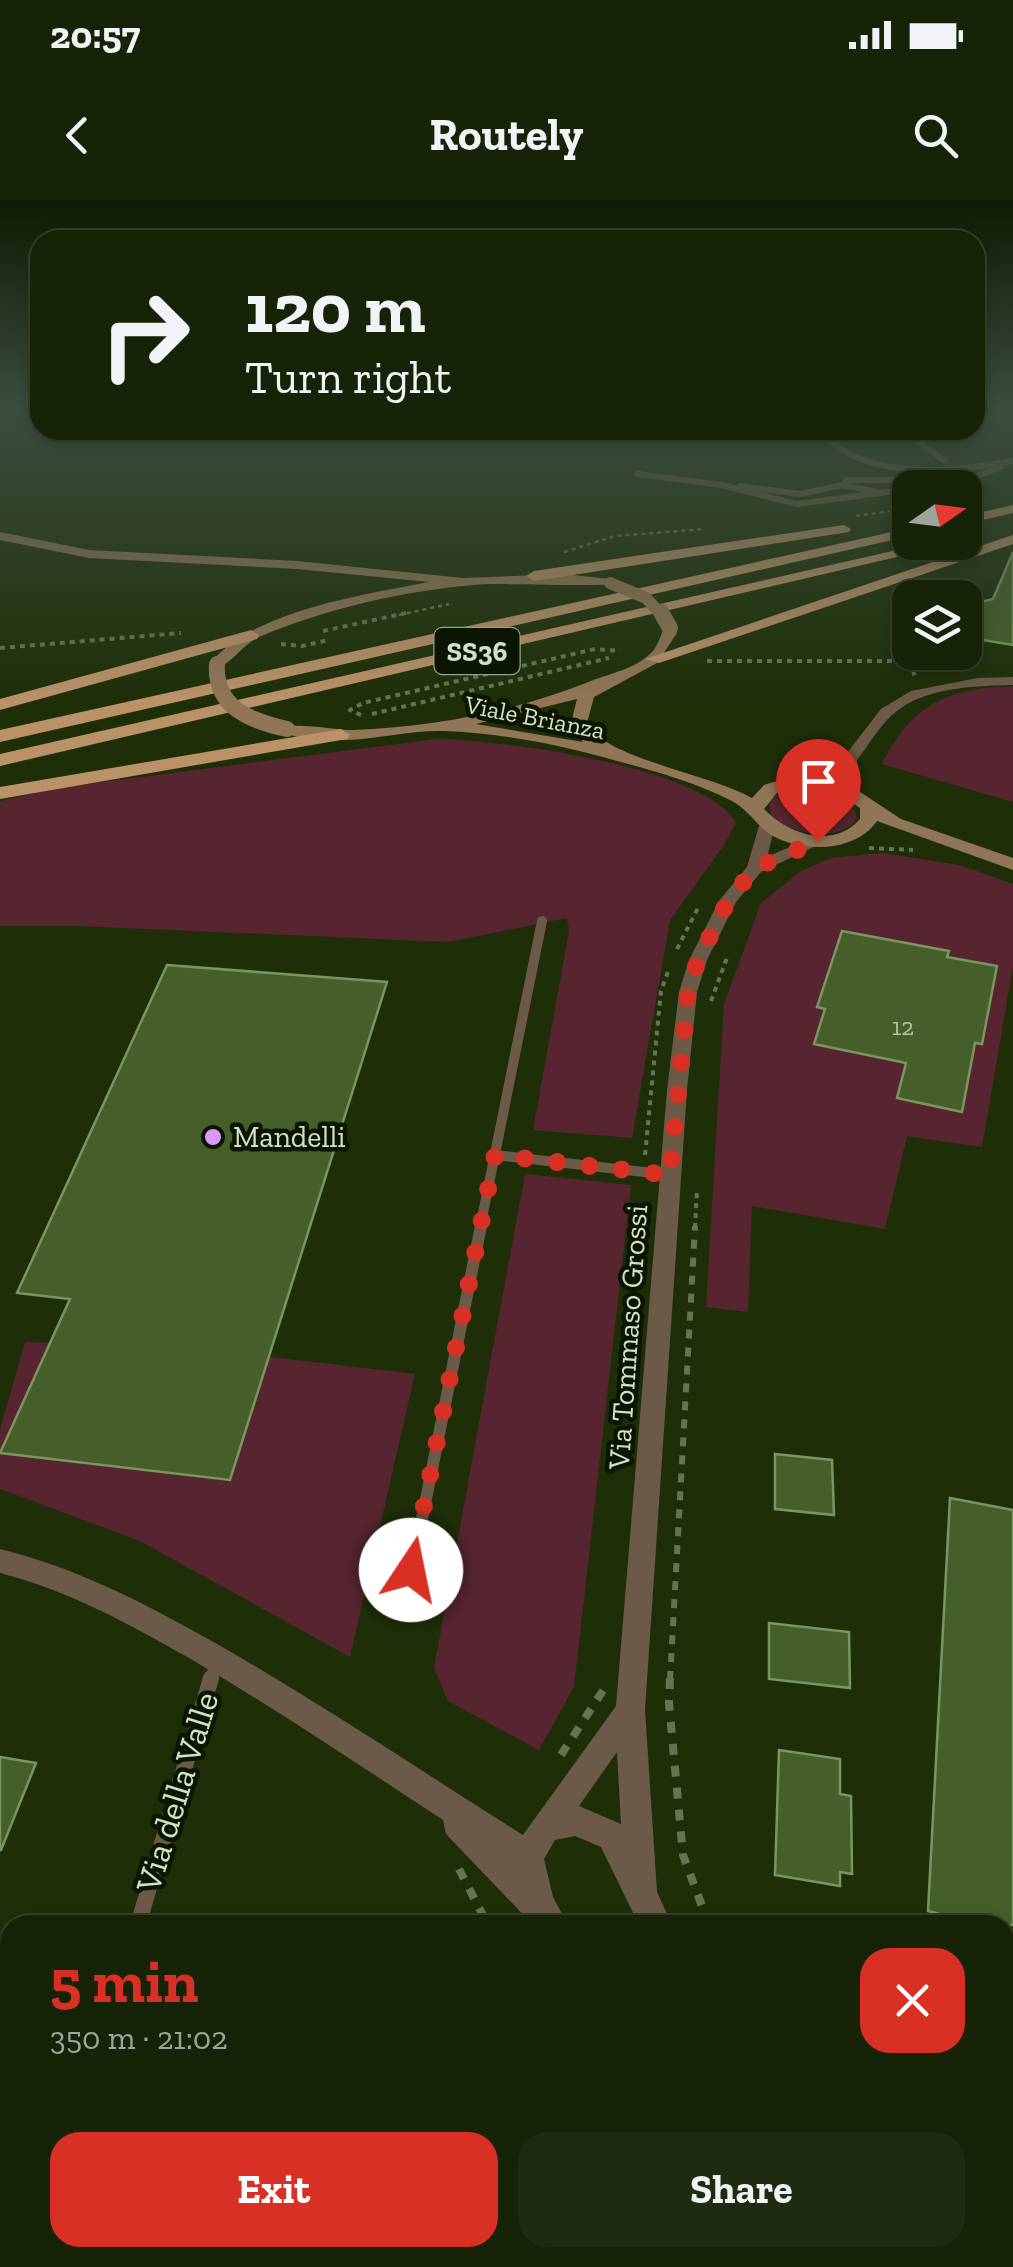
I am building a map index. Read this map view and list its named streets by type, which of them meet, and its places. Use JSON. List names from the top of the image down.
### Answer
{
  "streets": {
    "highway": ["SS36"],
    "main road": ["Viale Brianza"],
    "street": ["Via Tommaso Grossi", "Via della Valle"]
  },
  "places": ["Mandelli"],
  "house_numbers": ["12"],
  "north": "right",
  "page": {
    "status": "20:57",
    "header": "Routely",
    "turn": ["120 m", "Turn right"],
    "heading": ["5 min", "350 m · 21:02"],
    "buttons": ["Exit", "Share"]
  }
}
